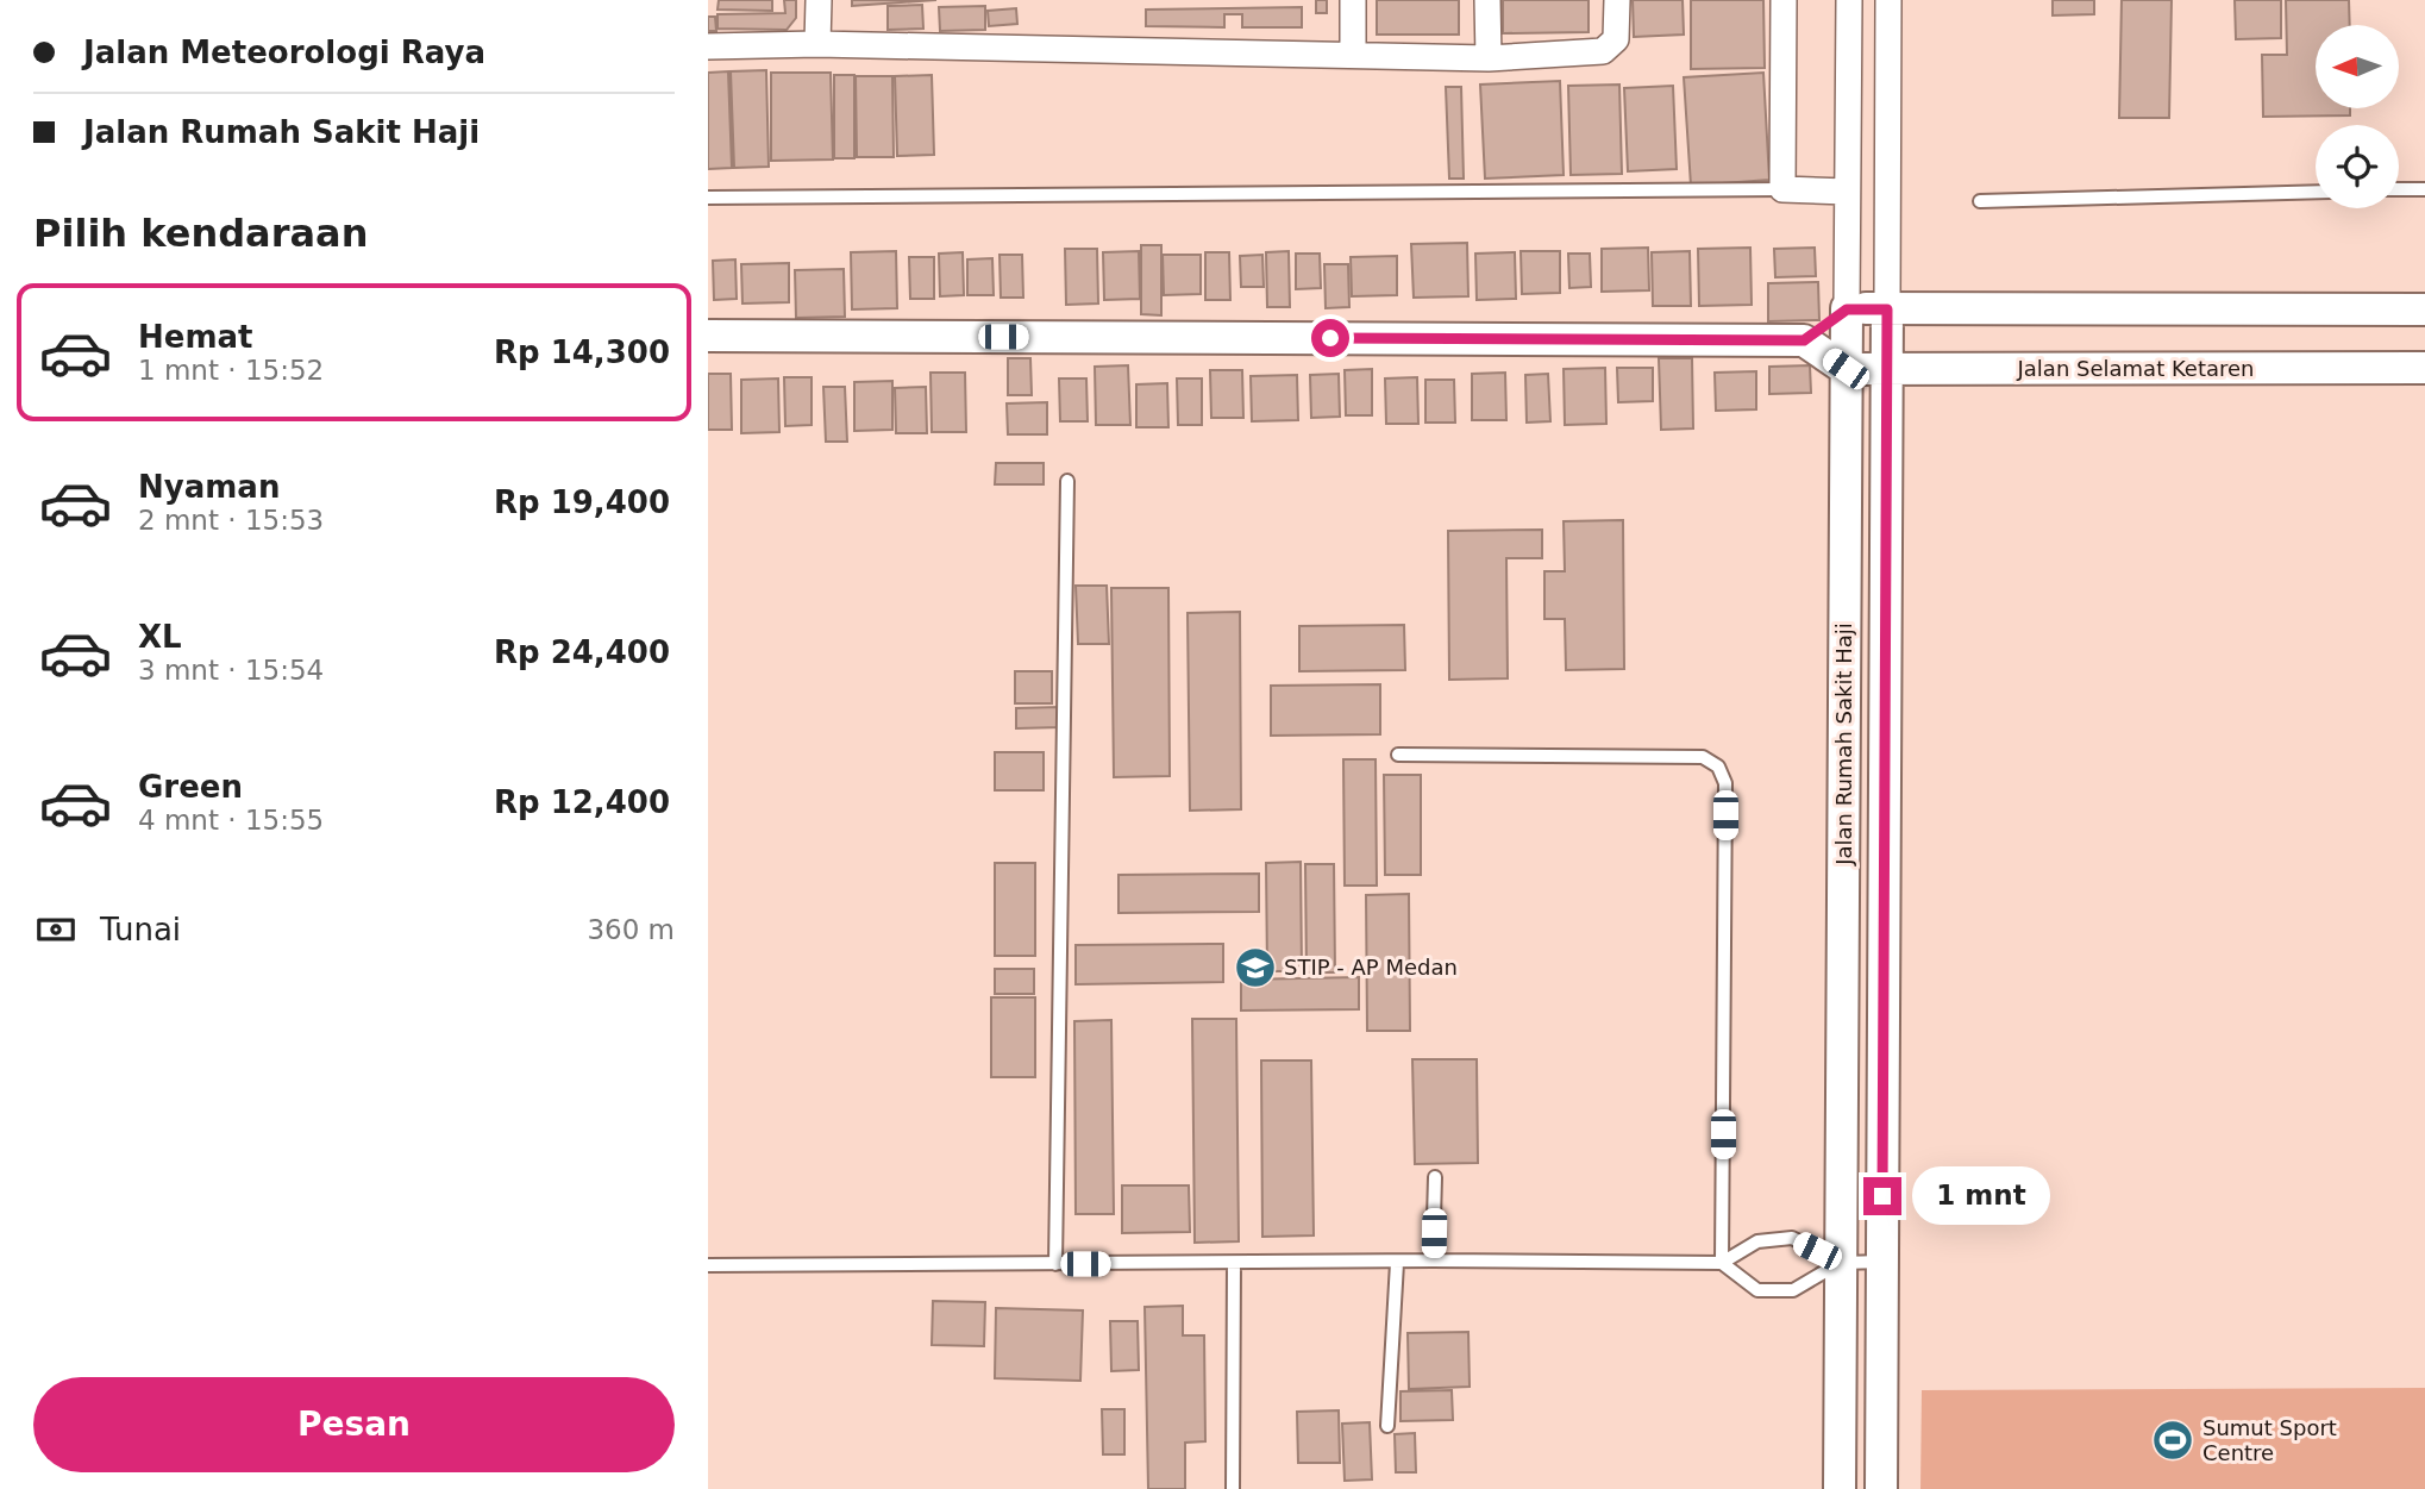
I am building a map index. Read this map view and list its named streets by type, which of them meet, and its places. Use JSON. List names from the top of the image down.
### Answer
{
  "streets": {
    "street": ["Jalan Selamat Ketaren", "Jalan Rumah Sakit Haji"]
  },
  "crossings": [
    ["Jalan Selamat Ketaren", "Jalan Rumah Sakit Haji"]
  ],
  "places": {
    "school or university": ["STIP - AP Medan"],
    "sports": ["Sumut Sport Centre"]
  },
  "north": "left",
  "page": {
    "banner": ["Jalan Meteorologi Raya", "Jalan Rumah Sakit Haji"],
    "heading": "Pilih kendaraan",
    "list": [
      {
        "name": "Hemat",
        "note": "1 mnt · 15:52",
        "value": "Rp 14,300"
      },
      {
        "name": "Nyaman",
        "note": "2 mnt · 15:53",
        "value": "Rp 19,400"
      },
      {
        "name": "XL",
        "note": "3 mnt · 15:54",
        "value": "Rp 24,400"
      },
      {
        "name": "Green",
        "note": "4 mnt · 15:55",
        "value": "Rp 12,400"
      }
    ],
    "pay": ["Tunai", "360 m"],
    "bubble": "1 mnt",
    "buttons": "Pesan"
  }
}
